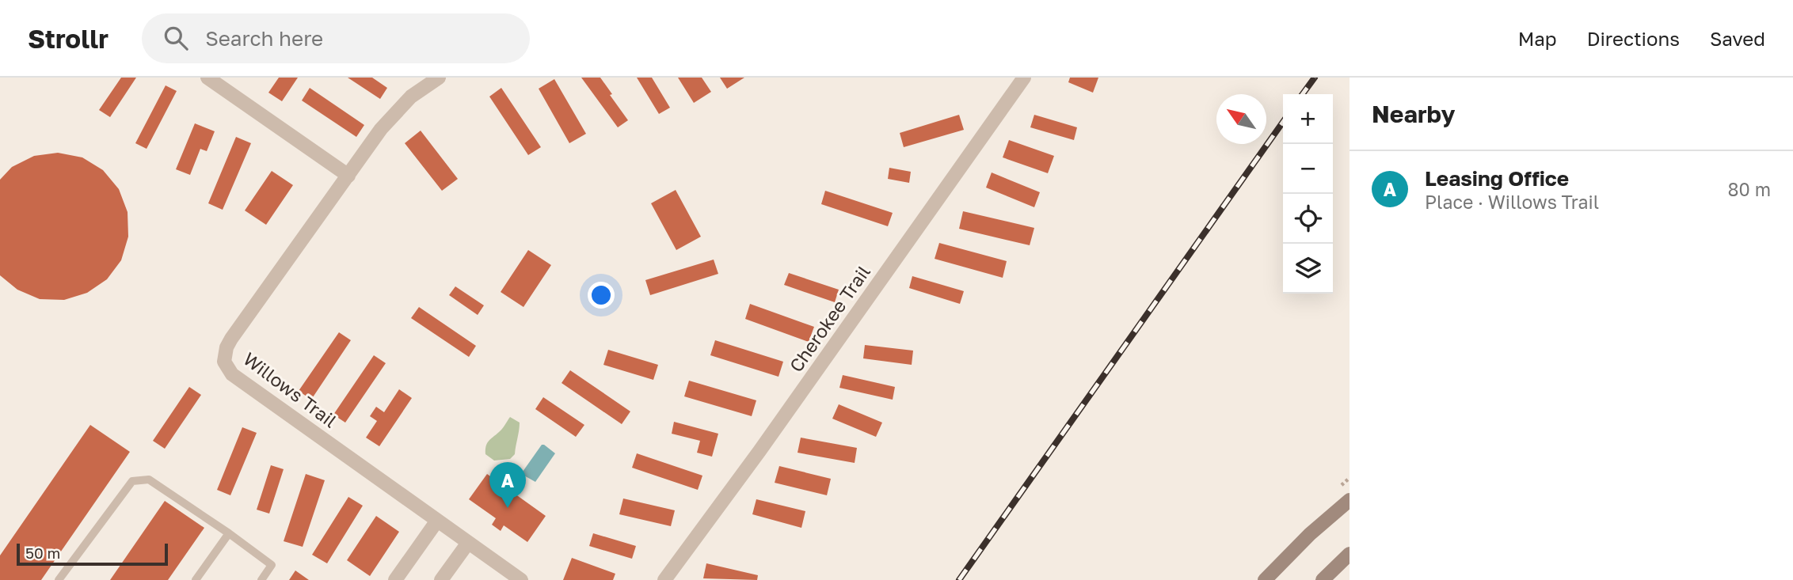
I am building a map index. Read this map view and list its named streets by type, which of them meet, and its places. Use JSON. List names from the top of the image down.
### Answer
{
  "streets": {
    "street": ["Cherokee Trail", "Willows Trail"]
  },
  "scale_bar": "50 m",
  "north": "top left",
  "page": {
    "header": "Strollr",
    "search": "Search here",
    "nav": ["Map", "Directions", "Saved"],
    "heading": "Nearby",
    "map_buttons": ["+", "−"],
    "list": [
      {
        "mark": "A",
        "name": "Leasing Office",
        "note": "Place · Willows Trail",
        "value": "80 m"
      }
    ],
    "pins": "A",
    "scale": "50 m"
  }
}
